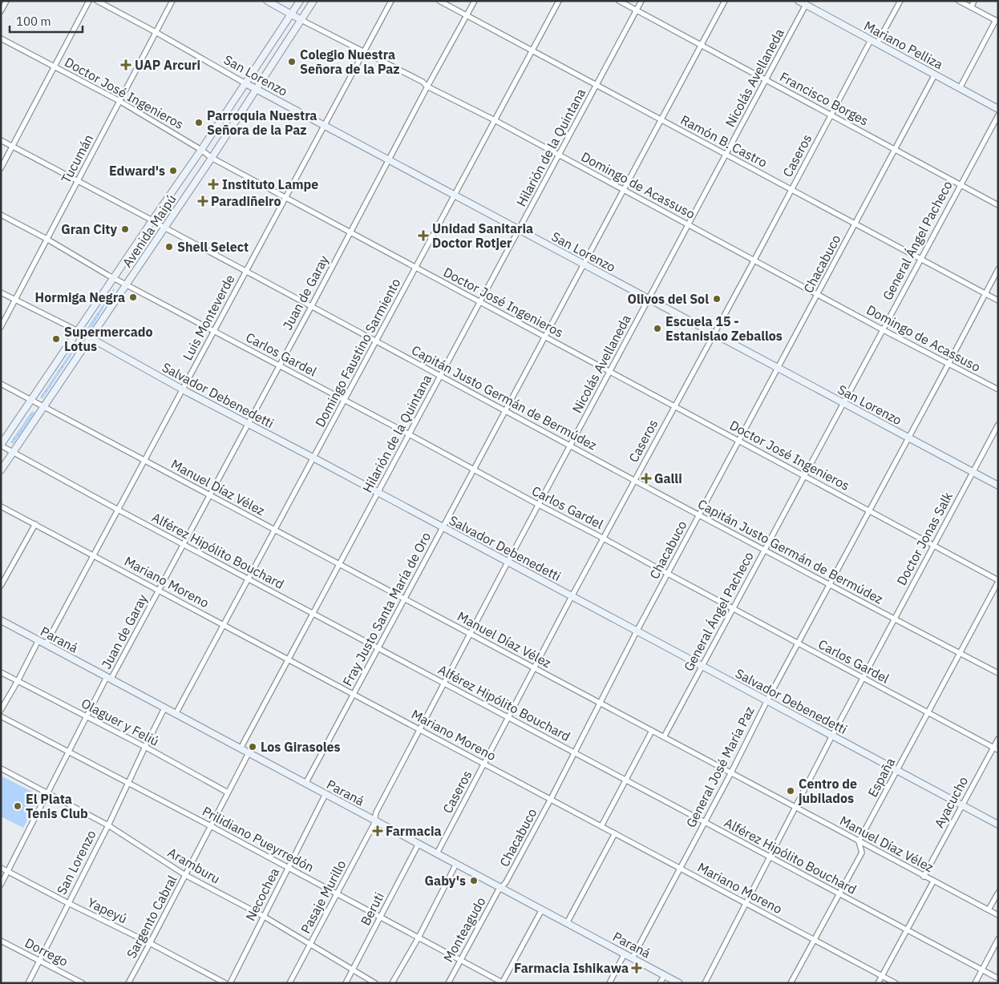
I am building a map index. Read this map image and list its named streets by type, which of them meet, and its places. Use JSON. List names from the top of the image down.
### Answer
{
  "streets": {
    "street": [
      "Mariano Pelliza",
      "San Lorenzo",
      "Nicolás Avellaneda",
      "Doctor José Ingenieros",
      "Francisco Borges",
      "Ramón B. Castro",
      "Hilarión de la Quintana",
      "Caseros",
      "Tucumán",
      "Domingo de Acassuso",
      "Avenida Maipú",
      "General Ángel Pacheco",
      "Chacabuco",
      "Juan de Garay",
      "Luis Monteverde",
      "Domingo Faustino Sarmiento",
      "Carlos Gardel",
      "Salvador Debenedetti",
      "Capitán Justo Germán de Bermúdez",
      "Manuel Díaz Vélez",
      "Doctor Jonas Salk",
      "Alférez Hipólito Bouchard",
      "Mariano Moreno",
      "Fray Justo Santa María de Oro",
      "Paraná",
      "Olaguer y Feliú",
      "General José María Paz",
      "España",
      "Ayacucho",
      "Prilidiano Pueyrredón",
      "Aramburu",
      "Necochea",
      "Pasaje Murillo",
      "Beruti",
      "Yapeyú",
      "Sargento Cabral",
      "Monteagudo",
      "Dorrego"
    ]
  },
  "crossings": [
    ["Mariano Pelliza", "Nicolás Avellaneda"],
    ["Mariano Pelliza", "Caseros"],
    ["Mariano Pelliza", "Chacabuco"],
    ["San Lorenzo", "Nicolás Avellaneda"],
    ["San Lorenzo", "Hilarión de la Quintana"],
    ["San Lorenzo", "Caseros"],
    ["San Lorenzo", "Tucumán"],
    ["San Lorenzo", "Avenida Maipú"],
    ["San Lorenzo", "General Ángel Pacheco"],
    ["San Lorenzo", "Chacabuco"],
    ["San Lorenzo", "Juan de Garay"],
    ["San Lorenzo", "Luis Monteverde"],
    ["San Lorenzo", "Domingo Faustino Sarmiento"],
    ["San Lorenzo", "Doctor Jonas Salk"],
    ["San Lorenzo", "Fray Justo Santa María de Oro"],
    ["San Lorenzo", "Paraná"],
    ["San Lorenzo", "Olaguer y Feliú"],
    ["San Lorenzo", "General José María Paz"],
    ["San Lorenzo", "Prilidiano Pueyrredón"],
    ["San Lorenzo", "Aramburu"],
    ["San Lorenzo", "Yapeyú"],
    ["San Lorenzo", "Dorrego"],
    ["Nicolás Avellaneda", "Doctor José Ingenieros"],
    ["Nicolás Avellaneda", "Francisco Borges"],
    ["Nicolás Avellaneda", "Ramón B. Castro"],
    ["Nicolás Avellaneda", "Domingo de Acassuso"],
    ["Nicolás Avellaneda", "Carlos Gardel"],
    ["Nicolás Avellaneda", "Salvador Debenedetti"],
    ["Nicolás Avellaneda", "Capitán Justo Germán de Bermúdez"],
    ["Nicolás Avellaneda", "Manuel Díaz Vélez"],
    ["Nicolás Avellaneda", "Alférez Hipólito Bouchard"],
    ["Nicolás Avellaneda", "Mariano Moreno"],
    ["Nicolás Avellaneda", "Paraná"],
    ["Nicolás Avellaneda", "Pasaje Murillo"],
    ["Doctor José Ingenieros", "Hilarión de la Quintana"],
    ["Doctor José Ingenieros", "Caseros"],
    ["Doctor José Ingenieros", "Tucumán"],
    ["Doctor José Ingenieros", "Avenida Maipú"],
    ["Doctor José Ingenieros", "General Ángel Pacheco"],
    ["Doctor José Ingenieros", "Chacabuco"],
    ["Doctor José Ingenieros", "Juan de Garay"],
    ["Doctor José Ingenieros", "Luis Monteverde"],
    ["Doctor José Ingenieros", "Domingo Faustino Sarmiento"],
    ["Doctor José Ingenieros", "Doctor Jonas Salk"],
    ["Doctor José Ingenieros", "Fray Justo Santa María de Oro"],
    ["Doctor José Ingenieros", "General José María Paz"],
    ["Doctor José Ingenieros", "España"],
    ["Francisco Borges", "Hilarión de la Quintana"],
    ["Francisco Borges", "Caseros"],
    ["Francisco Borges", "General Ángel Pacheco"],
    ["Francisco Borges", "Chacabuco"],
    ["Francisco Borges", "Fray Justo Santa María de Oro"],
    ["Ramón B. Castro", "Hilarión de la Quintana"],
    ["Ramón B. Castro", "Caseros"],
    ["Ramón B. Castro", "General Ángel Pacheco"],
    ["Ramón B. Castro", "Chacabuco"],
    ["Ramón B. Castro", "Juan de Garay"],
    ["Ramón B. Castro", "Domingo Faustino Sarmiento"],
    ["Ramón B. Castro", "Fray Justo Santa María de Oro"],
    ["Ramón B. Castro", "General José María Paz"],
    ["Hilarión de la Quintana", "Domingo de Acassuso"],
    ["Hilarión de la Quintana", "Carlos Gardel"],
    ["Hilarión de la Quintana", "Salvador Debenedetti"],
    ["Hilarión de la Quintana", "Capitán Justo Germán de Bermúdez"],
    ["Hilarión de la Quintana", "Manuel Díaz Vélez"],
    ["Hilarión de la Quintana", "Alférez Hipólito Bouchard"],
    ["Hilarión de la Quintana", "Mariano Moreno"],
    ["Hilarión de la Quintana", "Paraná"],
    ["Caseros", "Domingo de Acassuso"],
    ["Caseros", "Carlos Gardel"],
    ["Caseros", "Salvador Debenedetti"],
    ["Caseros", "Capitán Justo Germán de Bermúdez"],
    ["Caseros", "Manuel Díaz Vélez"],
    ["Caseros", "Alférez Hipólito Bouchard"],
    ["Caseros", "Mariano Moreno"],
    ["Caseros", "Paraná"],
    ["Tucumán", "Carlos Gardel"],
    ["Tucumán", "Salvador Debenedetti"],
    ["Tucumán", "Capitán Justo Germán de Bermúdez"],
    ["Domingo de Acassuso", "Avenida Maipú"],
    ["Domingo de Acassuso", "General Ángel Pacheco"],
    ["Domingo de Acassuso", "Chacabuco"],
    ["Domingo de Acassuso", "Juan de Garay"],
    ["Domingo de Acassuso", "Luis Monteverde"],
    ["Domingo de Acassuso", "Domingo Faustino Sarmiento"],
    ["Domingo de Acassuso", "Fray Justo Santa María de Oro"],
    ["Domingo de Acassuso", "General José María Paz"],
    ["Avenida Maipú", "Carlos Gardel"],
    ["Avenida Maipú", "Salvador Debenedetti"],
    ["Avenida Maipú", "Capitán Justo Germán de Bermúdez"],
    ["Avenida Maipú", "Manuel Díaz Vélez"],
    ["Avenida Maipú", "Alférez Hipólito Bouchard"],
    ["General Ángel Pacheco", "Carlos Gardel"],
    ["General Ángel Pacheco", "Salvador Debenedetti"],
    ["General Ángel Pacheco", "Capitán Justo Germán de Bermúdez"],
    ["General Ángel Pacheco", "Manuel Díaz Vélez"],
    ["Chacabuco", "Carlos Gardel"],
    ["Chacabuco", "Salvador Debenedetti"],
    ["Chacabuco", "Capitán Justo Germán de Bermúdez"],
    ["Chacabuco", "Manuel Díaz Vélez"],
    ["Chacabuco", "Alférez Hipólito Bouchard"],
    ["Chacabuco", "Mariano Moreno"],
    ["Chacabuco", "Paraná"],
    ["Chacabuco", "Monteagudo"],
    ["Juan de Garay", "Carlos Gardel"],
    ["Juan de Garay", "Salvador Debenedetti"],
    ["Juan de Garay", "Capitán Justo Germán de Bermúdez"],
    ["Juan de Garay", "Manuel Díaz Vélez"],
    ["Juan de Garay", "Alférez Hipólito Bouchard"],
    ["Juan de Garay", "Mariano Moreno"],
    ["Juan de Garay", "Paraná"],
    ["Juan de Garay", "Olaguer y Feliú"],
    ["Juan de Garay", "Prilidiano Pueyrredón"],
    ["Juan de Garay", "Aramburu"],
    ["Juan de Garay", "Yapeyú"],
    ["Luis Monteverde", "Carlos Gardel"],
    ["Luis Monteverde", "Salvador Debenedetti"],
    ["Luis Monteverde", "Capitán Justo Germán de Bermúdez"],
    ["Luis Monteverde", "Manuel Díaz Vélez"],
    ["Luis Monteverde", "Alférez Hipólito Bouchard"],
    ["Luis Monteverde", "Mariano Moreno"],
    ["Luis Monteverde", "Paraná"],
    ["Domingo Faustino Sarmiento", "Carlos Gardel"],
    ["Domingo Faustino Sarmiento", "Salvador Debenedetti"],
    ["Domingo Faustino Sarmiento", "Capitán Justo Germán de Bermúdez"],
    ["Domingo Faustino Sarmiento", "Manuel Díaz Vélez"],
    ["Domingo Faustino Sarmiento", "Alférez Hipólito Bouchard"],
    ["Domingo Faustino Sarmiento", "Mariano Moreno"],
    ["Domingo Faustino Sarmiento", "Paraná"],
    ["Carlos Gardel", "Doctor Jonas Salk"],
    ["Carlos Gardel", "Fray Justo Santa María de Oro"],
    ["Carlos Gardel", "General José María Paz"],
    ["Carlos Gardel", "España"],
    ["Carlos Gardel", "Ayacucho"],
    ["Salvador Debenedetti", "Doctor Jonas Salk"],
    ["Salvador Debenedetti", "Fray Justo Santa María de Oro"],
    ["Salvador Debenedetti", "General José María Paz"],
    ["Salvador Debenedetti", "España"],
    ["Salvador Debenedetti", "Ayacucho"],
    ["Capitán Justo Germán de Bermúdez", "Doctor Jonas Salk"],
    ["Capitán Justo Germán de Bermúdez", "Fray Justo Santa María de Oro"],
    ["Capitán Justo Germán de Bermúdez", "General José María Paz"],
    ["Capitán Justo Germán de Bermúdez", "España"],
    ["Manuel Díaz Vélez", "Doctor Jonas Salk"],
    ["Manuel Díaz Vélez", "Fray Justo Santa María de Oro"],
    ["Manuel Díaz Vélez", "General José María Paz"],
    ["Manuel Díaz Vélez", "España"],
    ["Manuel Díaz Vélez", "Ayacucho"],
    ["Doctor Jonas Salk", "Alférez Hipólito Bouchard"],
    ["Doctor Jonas Salk", "Mariano Moreno"],
    ["Alférez Hipólito Bouchard", "Fray Justo Santa María de Oro"],
    ["Alférez Hipólito Bouchard", "General José María Paz"],
    ["Alférez Hipólito Bouchard", "España"],
    ["Mariano Moreno", "Fray Justo Santa María de Oro"],
    ["Mariano Moreno", "General José María Paz"],
    ["Mariano Moreno", "España"],
    ["Fray Justo Santa María de Oro", "Paraná"],
    ["Paraná", "General José María Paz"],
    ["Paraná", "Necochea"],
    ["Paraná", "Pasaje Murillo"],
    ["Paraná", "Beruti"],
    ["Paraná", "Sargento Cabral"],
    ["Paraná", "Monteagudo"],
    ["Olaguer y Feliú", "Sargento Cabral"],
    ["Prilidiano Pueyrredón", "Necochea"],
    ["Prilidiano Pueyrredón", "Pasaje Murillo"],
    ["Prilidiano Pueyrredón", "Beruti"],
    ["Prilidiano Pueyrredón", "Sargento Cabral"],
    ["Prilidiano Pueyrredón", "Monteagudo"],
    ["Aramburu", "Necochea"],
    ["Aramburu", "Pasaje Murillo"],
    ["Aramburu", "Beruti"],
    ["Aramburu", "Sargento Cabral"],
    ["Yapeyú", "Sargento Cabral"]
  ],
  "places": {
    "other": [
      "Colegio Nuestra Señora de la Paz",
      "Parroquia Nuestra Señora de la Paz",
      "Edward's",
      "Gran City",
      "Shell Select",
      "Hormiga Negra",
      "Olivos del Sol",
      "Escuela 15 - Estanislao Zeballos",
      "Supermercado Lotus",
      "Los Girasoles",
      "Centro de jubilados",
      "El Plata Tenis Club",
      "Gaby's"
    ],
    "health": [
      "UAP Arcuri",
      "Instituto Lampe",
      "Paradiñeiro",
      "Unidad Sanitaria Doctor Rotjer",
      "Galli",
      "Farmacia",
      "Farmacia Ishikawa"
    ]
  },
  "scale_bar": "100 m"
}
